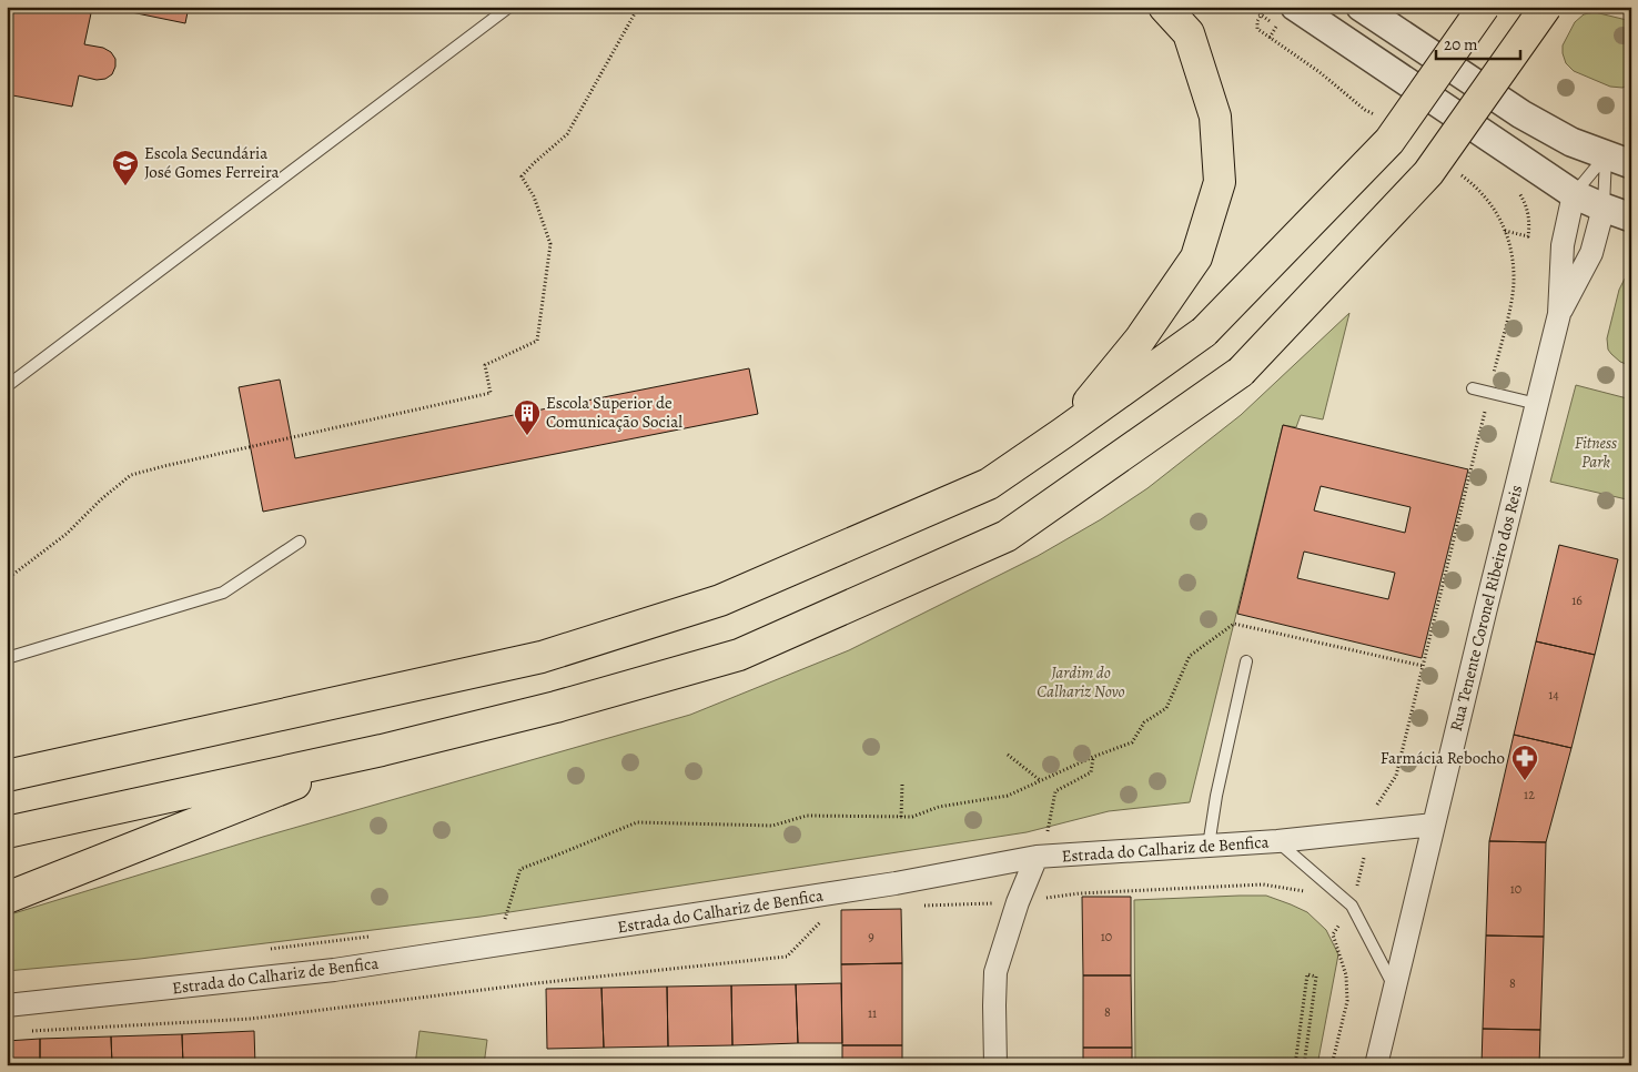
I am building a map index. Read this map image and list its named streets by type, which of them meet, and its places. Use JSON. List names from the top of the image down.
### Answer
{
  "streets": {
    "street": ["Rua Tenente Coronel Ribeiro dos Reis", "Estrada do Calhariz de Benfica"]
  },
  "crossings": [
    ["Rua Tenente Coronel Ribeiro dos Reis", "Estrada do Calhariz de Benfica"]
  ],
  "parks": ["Fitness Park", "Jardim do Calhariz Novo"],
  "places": {
    "school or university": ["Escola Secundária José Gomes Ferreira"],
    "building": ["Escola Superior de Comunicação Social"],
    "pharmacy": ["Farmácia Rebocho"]
  },
  "house_numbers": [
    "16",
    "14",
    "12",
    "10",
    "9",
    "10",
    "8",
    "8",
    "11"
  ],
  "scale_bar": "20 m"
}
